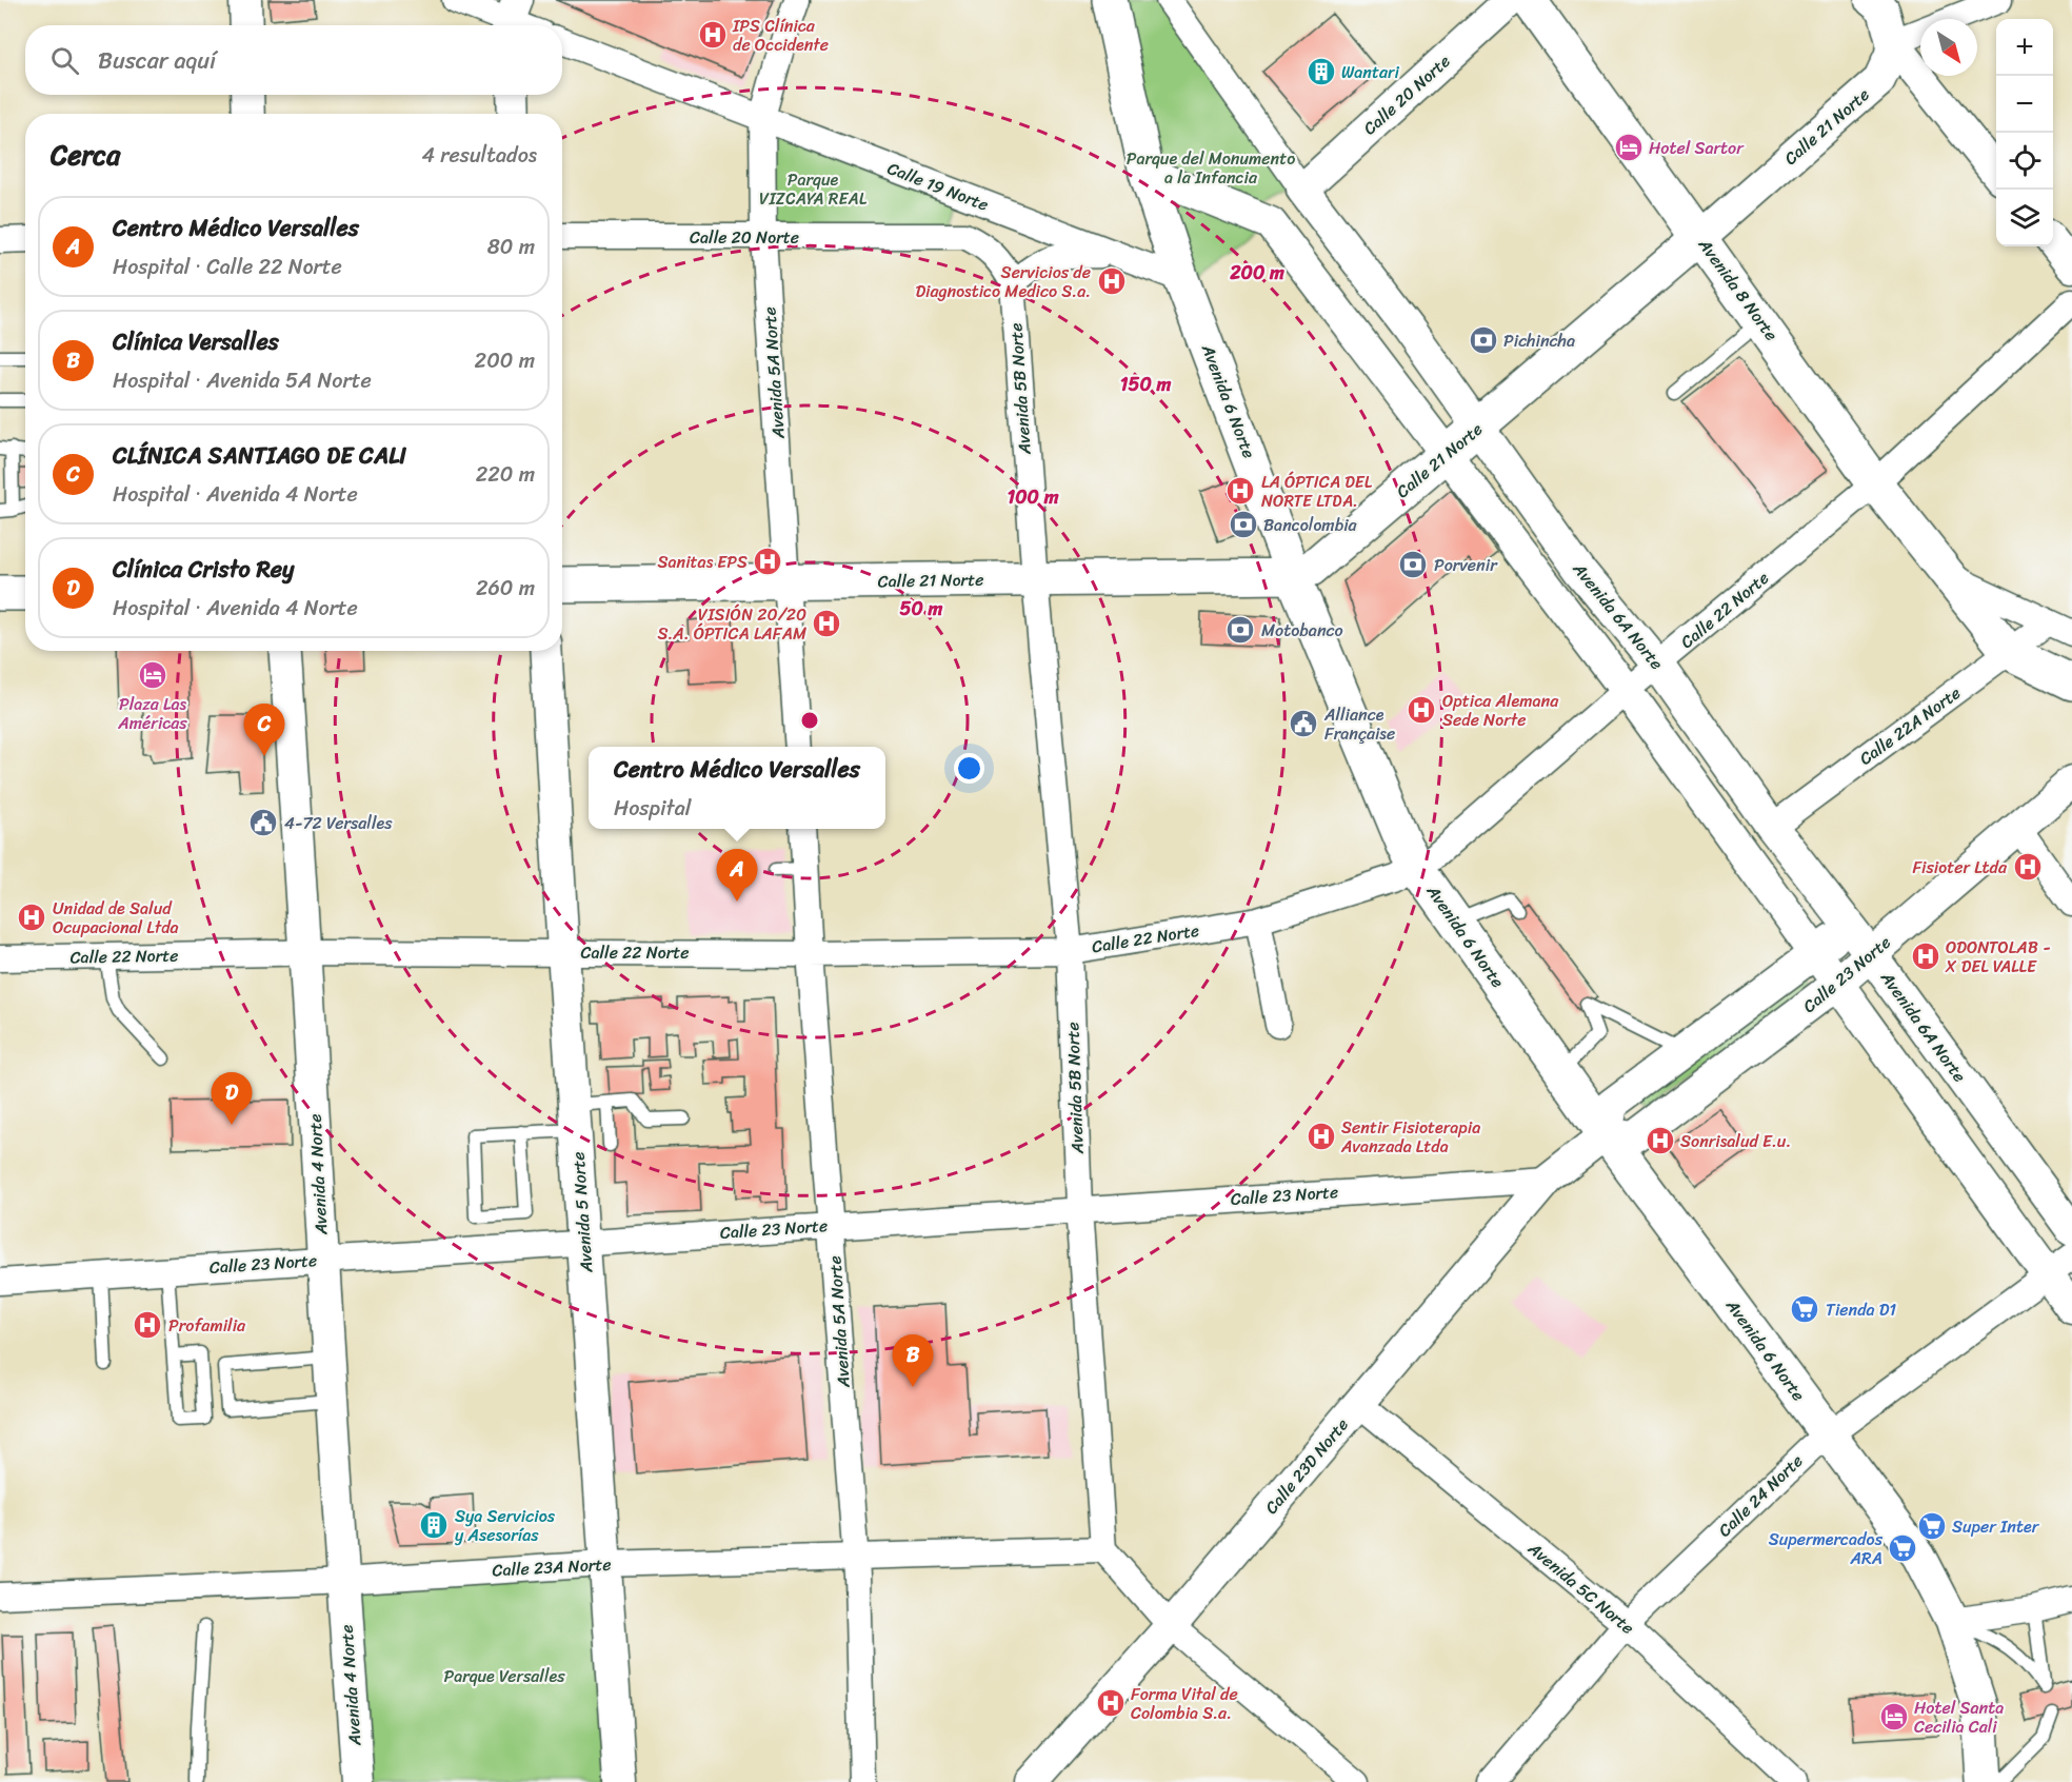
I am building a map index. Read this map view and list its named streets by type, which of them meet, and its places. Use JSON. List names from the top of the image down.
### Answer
{
  "streets": {
    "main road": ["Calle 21 Norte", "Avenida 8 Norte", "Avenida 6 Norte"],
    "street": [
      "Calle 20 Norte",
      "Calle 19 Norte",
      "Avenida 5A Norte",
      "Avenida 5B Norte",
      "Calle 22 Norte",
      "Avenida 6A Norte",
      "Calle 22A Norte",
      "Calle 23 Norte",
      "Avenida 4 Norte",
      "Avenida 5 Norte",
      "Calle 23D Norte",
      "Calle 24 Norte",
      "Calle 23A Norte",
      "Avenida 5C Norte"
    ]
  },
  "crossings": [
    ["Calle 20 Norte", "Avenida 5A Norte"],
    ["Calle 20 Norte", "Avenida 5B Norte"],
    ["Calle 20 Norte", "Avenida 6A Norte"],
    ["Calle 21 Norte", "Avenida 8 Norte"],
    ["Calle 21 Norte", "Avenida 5A Norte"],
    ["Calle 21 Norte", "Avenida 5B Norte"],
    ["Calle 21 Norte", "Avenida 6 Norte"],
    ["Calle 21 Norte", "Avenida 6A Norte"],
    ["Calle 19 Norte", "Avenida 5A Norte"],
    ["Calle 19 Norte", "Avenida 6 Norte"],
    ["Avenida 8 Norte", "Calle 22 Norte"],
    ["Avenida 8 Norte", "Calle 22A Norte"],
    ["Avenida 5A Norte", "Calle 22 Norte"],
    ["Avenida 5A Norte", "Calle 23 Norte"],
    ["Avenida 5A Norte", "Calle 23A Norte"],
    ["Avenida 5B Norte", "Calle 22 Norte"],
    ["Avenida 5B Norte", "Calle 23 Norte"],
    ["Avenida 5B Norte", "Calle 23A Norte"],
    ["Avenida 6 Norte", "Calle 22 Norte"],
    ["Avenida 6 Norte", "Calle 23 Norte"],
    ["Avenida 6 Norte", "Calle 23D Norte"],
    ["Avenida 6 Norte", "Calle 24 Norte"],
    ["Calle 22 Norte", "Avenida 6A Norte"],
    ["Calle 22 Norte", "Avenida 4 Norte"],
    ["Calle 22 Norte", "Avenida 5 Norte"],
    ["Avenida 6A Norte", "Calle 22A Norte"],
    ["Avenida 6A Norte", "Calle 23 Norte"],
    ["Calle 23 Norte", "Avenida 4 Norte"],
    ["Calle 23 Norte", "Avenida 5 Norte"],
    ["Calle 23 Norte", "Calle 23D Norte"],
    ["Avenida 4 Norte", "Calle 23A Norte"],
    ["Avenida 5 Norte", "Calle 23A Norte"],
    ["Calle 23D Norte", "Avenida 5C Norte"],
    ["Calle 24 Norte", "Avenida 5C Norte"]
  ],
  "parks": ["Parque del Monumento a la Infancia", "Parque VIZCAYA REAL", "Parque Versalles"],
  "places": {
    "hospital": [
      "IPS Clínica de Occidente",
      "Servicios de Diagnostico Medico S.a.",
      "LA ÓPTICA DEL NORTE LTDA.",
      "Sanitas EPS",
      "VISIÓN 20/20 S.A. ÓPTICA LAFAM",
      "Optica Alemana Sede Norte",
      "Fisioter Ltda",
      "Unidad de Salud Ocupacional Ltda",
      "ODONTOLAB - X DEL VALLE",
      "Sentir Fisioterapia Avanzada Ltda",
      "Sonrisalud E.u.",
      "Profamilia",
      "Forma Vital de Colombia S.a."
    ],
    "building": ["Wantari", "Sya Servicios y Asesorías"],
    "hotel": ["Hotel Sartor", "Plaza Las Américas", "Hotel Santa Cecilia Cali"],
    "bank": [
      "Pichincha",
      "Bancolombia",
      "Porvenir",
      "Motobanco"
    ],
    "public building": ["Alliance Française", "4-72 Versalles"],
    "supermarket": ["Tienda D1", "Super Inter", "Supermercados ARA"]
  },
  "north": "bottom right",
  "page": {
    "map_buttons": ["+", "−"],
    "search": "Buscar aquí",
    "heading": ["Cerca", "4 resultados"],
    "list": [
      {
        "mark": "A",
        "name": "Centro Médico Versalles",
        "note": "Hospital · Calle 22 Norte",
        "value": "80 m"
      },
      {
        "mark": "B",
        "name": "Clínica Versalles",
        "note": "Hospital · Avenida 5A Norte",
        "value": "200 m"
      },
      {
        "mark": "C",
        "name": "CLÍNICA SANTIAGO DE CALI",
        "note": "Hospital · Avenida 4 Norte",
        "value": "220 m"
      },
      {
        "mark": "D",
        "name": "Clínica Cristo Rey",
        "note": "Hospital · Avenida 4 Norte",
        "value": "260 m"
      }
    ],
    "pins": [
      "C",
      "A",
      "D",
      "B"
    ],
    "popup": ["Centro Médico Versalles", "Hospital"]
  },
  "rings": [
    "200 m",
    "150 m",
    "100 m",
    "50 m"
  ]
}
